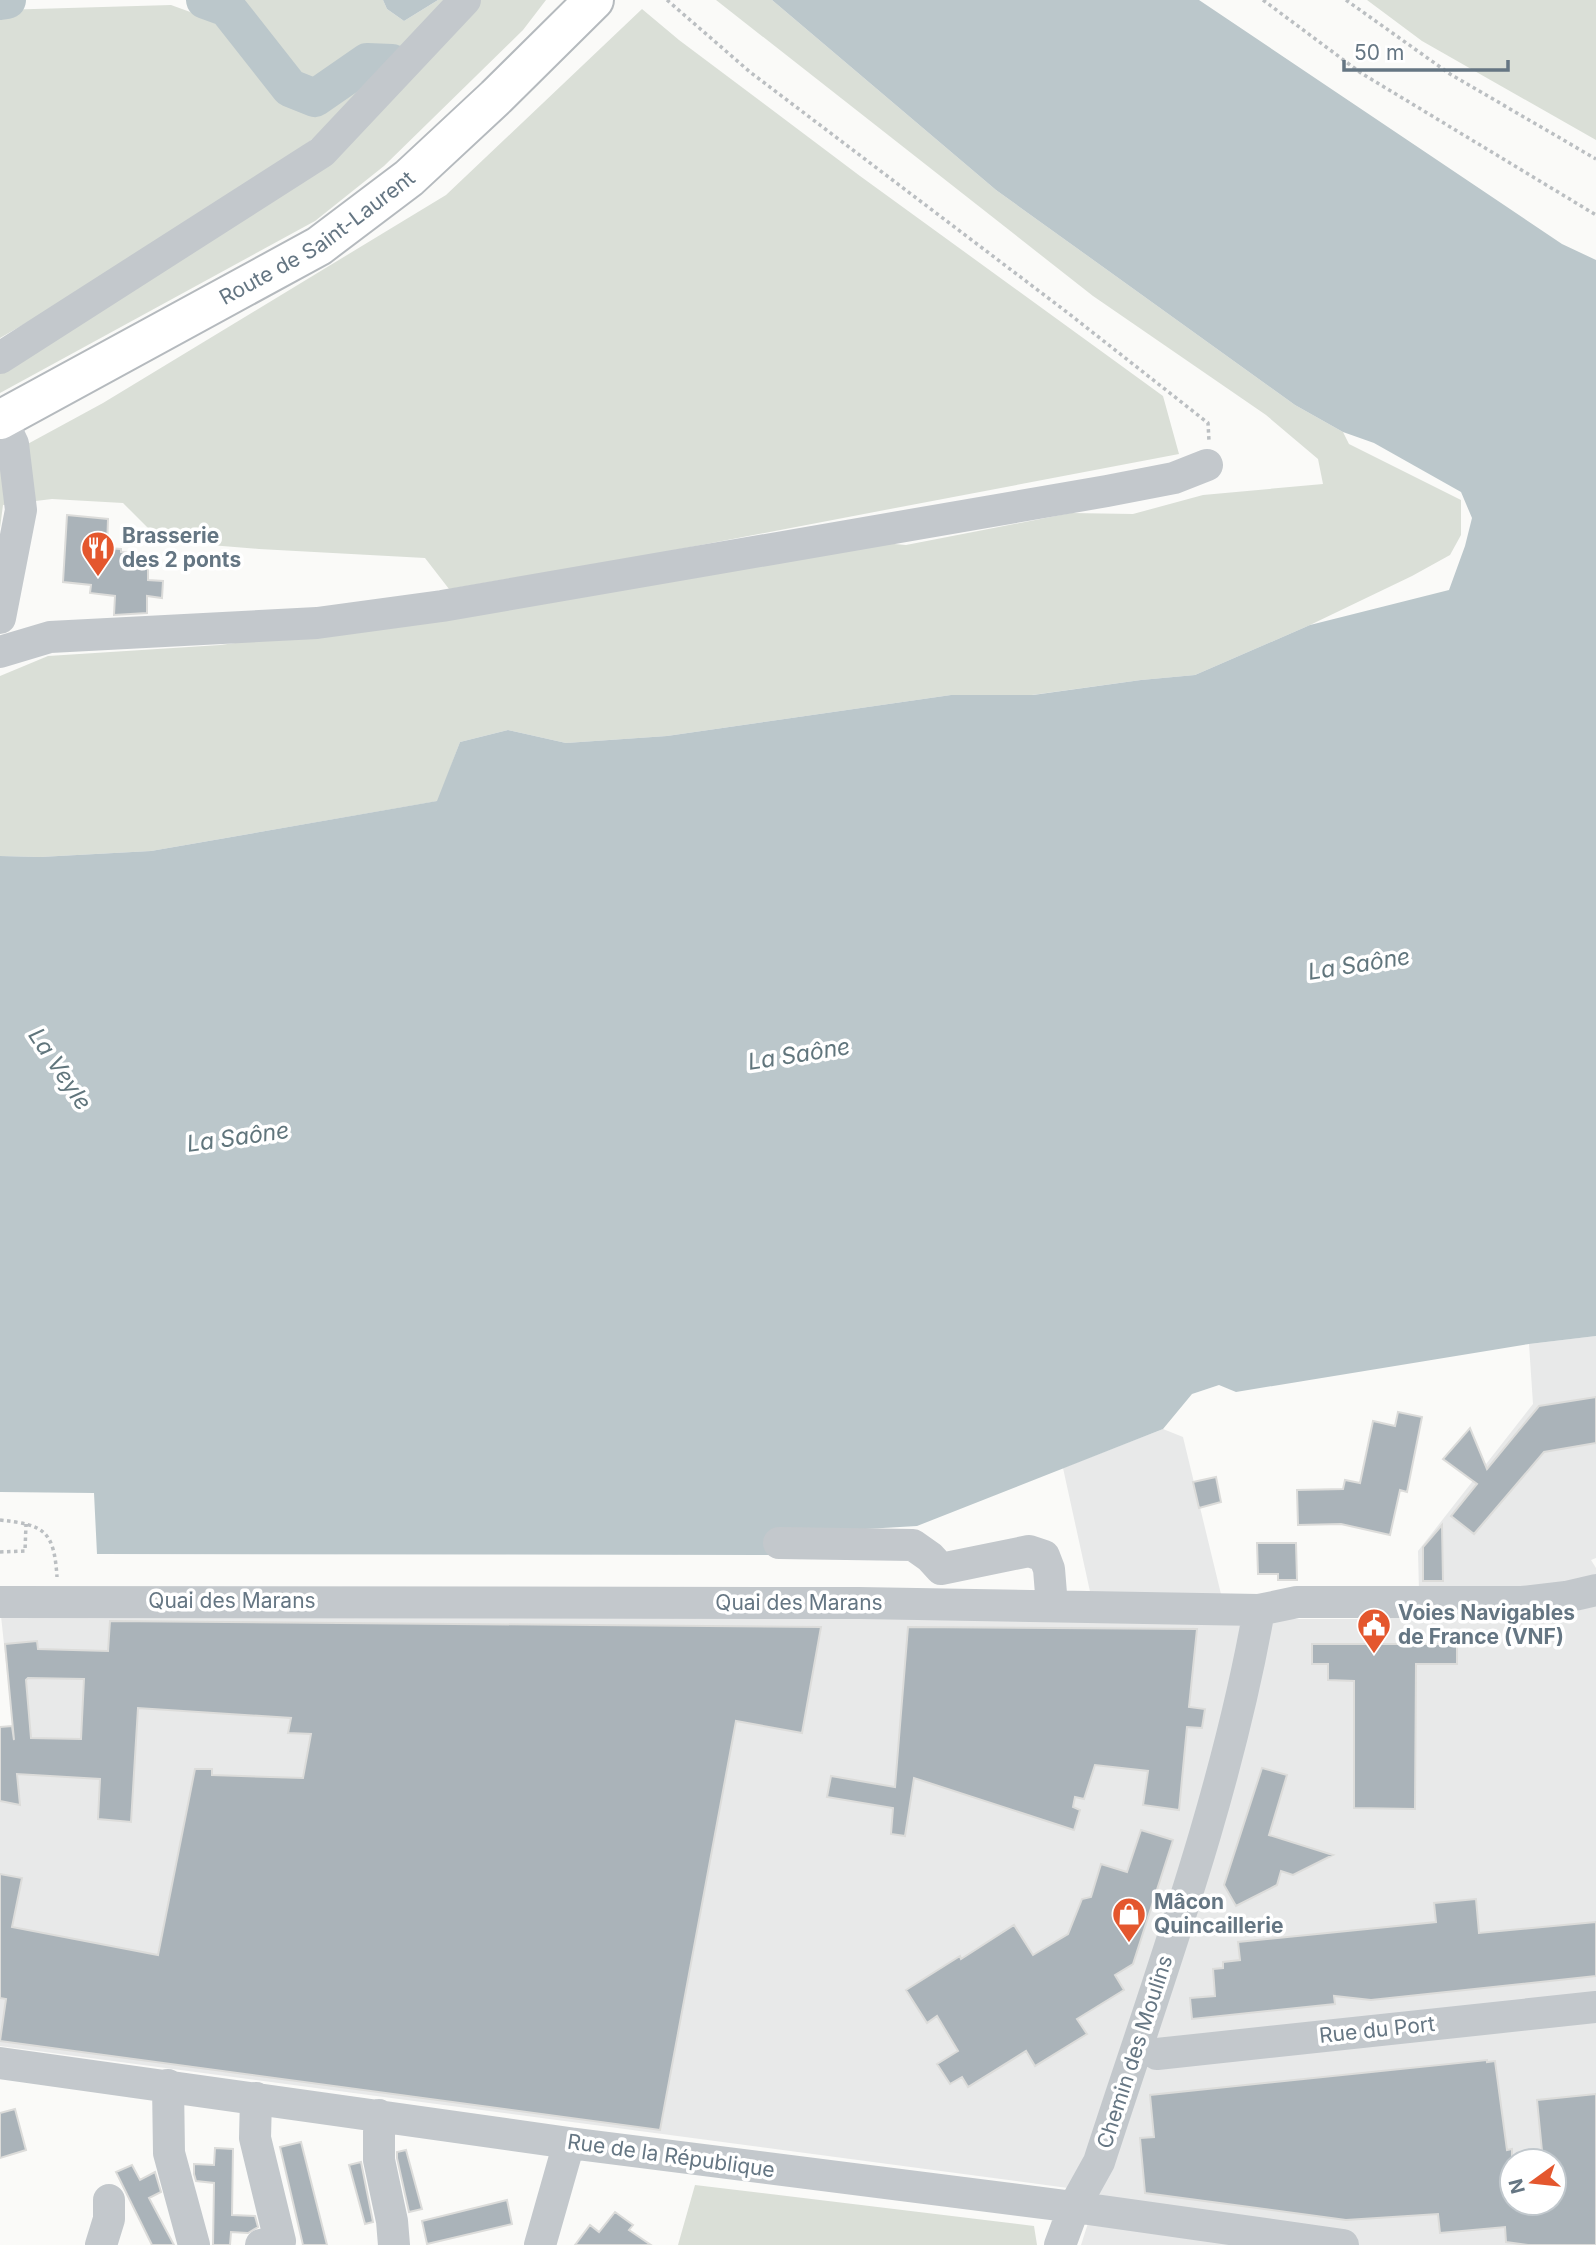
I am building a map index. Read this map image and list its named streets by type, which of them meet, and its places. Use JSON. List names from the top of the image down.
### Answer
{
  "streets": {
    "main road": ["Route de Saint-Laurent"],
    "street": [
      "Quai des Marans",
      "Rue du Port",
      "Chemin des Moulins",
      "Rue de la République"
    ]
  },
  "crossings": [
    ["Quai des Marans", "Chemin des Moulins"],
    ["Chemin des Moulins", "Rue de la République"]
  ],
  "water": ["La Saône", "La Veyle"],
  "places": {
    "restaurant": ["Brasserie des 2 ponts"],
    "public building": ["Voies Navigables de France (VNF)"],
    "shop": ["Mâcon Quincaillerie"]
  },
  "scale_bar": "50 m",
  "north": "left"
}
